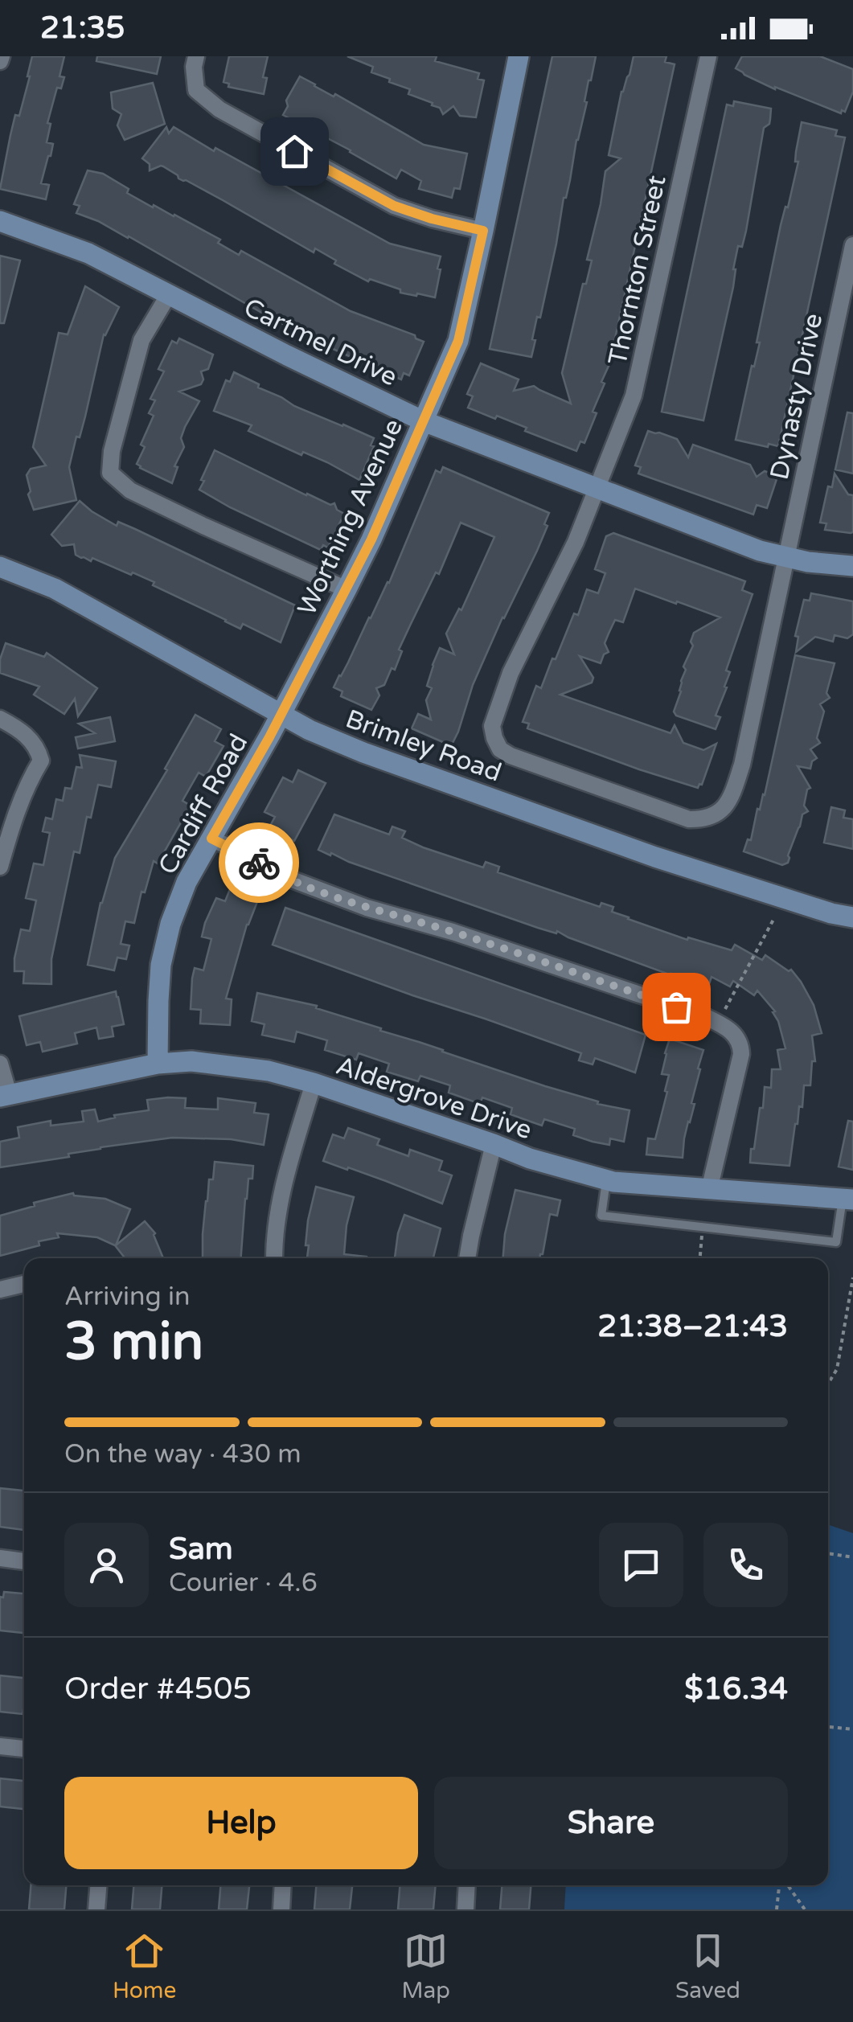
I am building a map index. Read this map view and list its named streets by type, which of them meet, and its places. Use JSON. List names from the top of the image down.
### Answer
{
  "streets": {
    "street": [
      "Thornton Street",
      "Cartmel Drive",
      "Dynasty Drive",
      "Worthing Avenue",
      "Brimley Road",
      "Cardiff Road",
      "Aldergrove Drive"
    ]
  },
  "crossings": [
    ["Thornton Street", "Cartmel Drive"],
    ["Thornton Street", "Dynasty Drive"],
    ["Cartmel Drive", "Dynasty Drive"],
    ["Cartmel Drive", "Worthing Avenue"],
    ["Worthing Avenue", "Brimley Road"],
    ["Worthing Avenue", "Cardiff Road"],
    ["Brimley Road", "Cardiff Road"],
    ["Cardiff Road", "Aldergrove Drive"]
  ],
  "page": {
    "status": "21:35",
    "heading": ["3 min", "Arriving in", "21:38–21:43"],
    "panel": [
      "Sam",
      "Courier · 4.6",
      "Order #4505",
      "$16.34"
    ],
    "bar": "On the way · 430 m",
    "buttons": ["Help", "Share"],
    "tabs": ["Home", "Map", "Saved"]
  }
}
